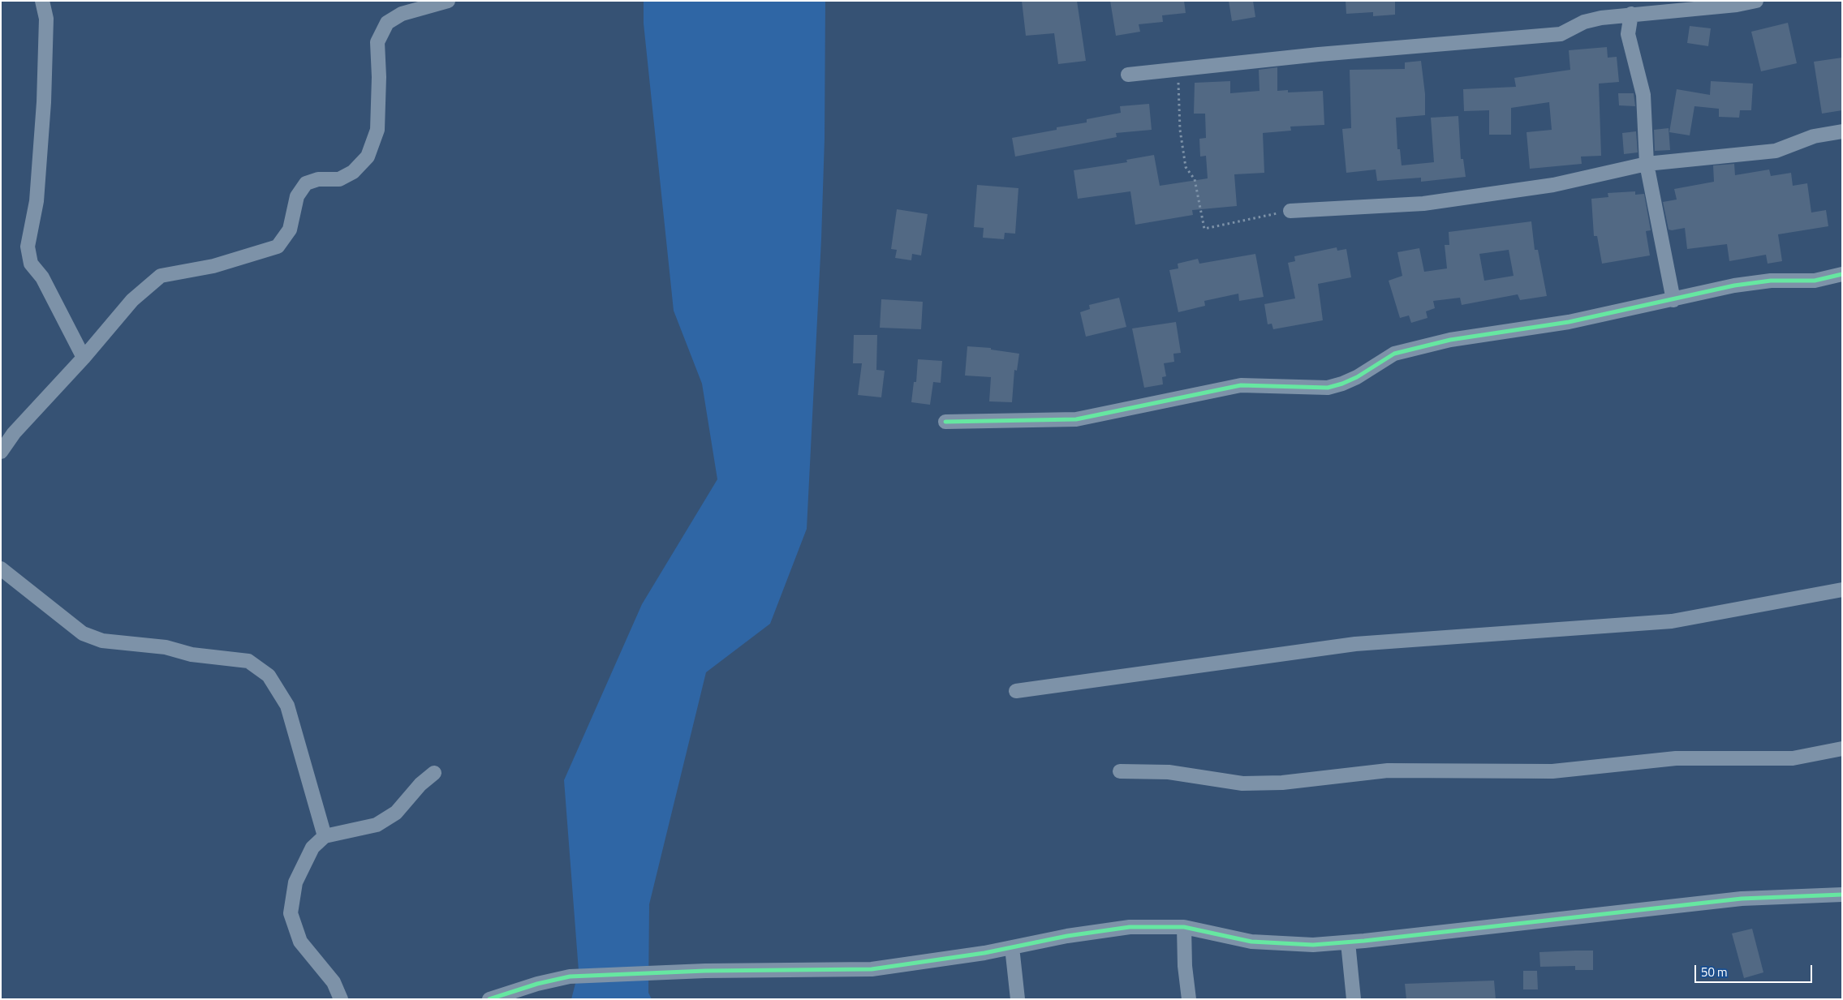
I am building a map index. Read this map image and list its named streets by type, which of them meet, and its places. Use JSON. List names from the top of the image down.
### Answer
{
  "scale_bar": "50 m"
}
